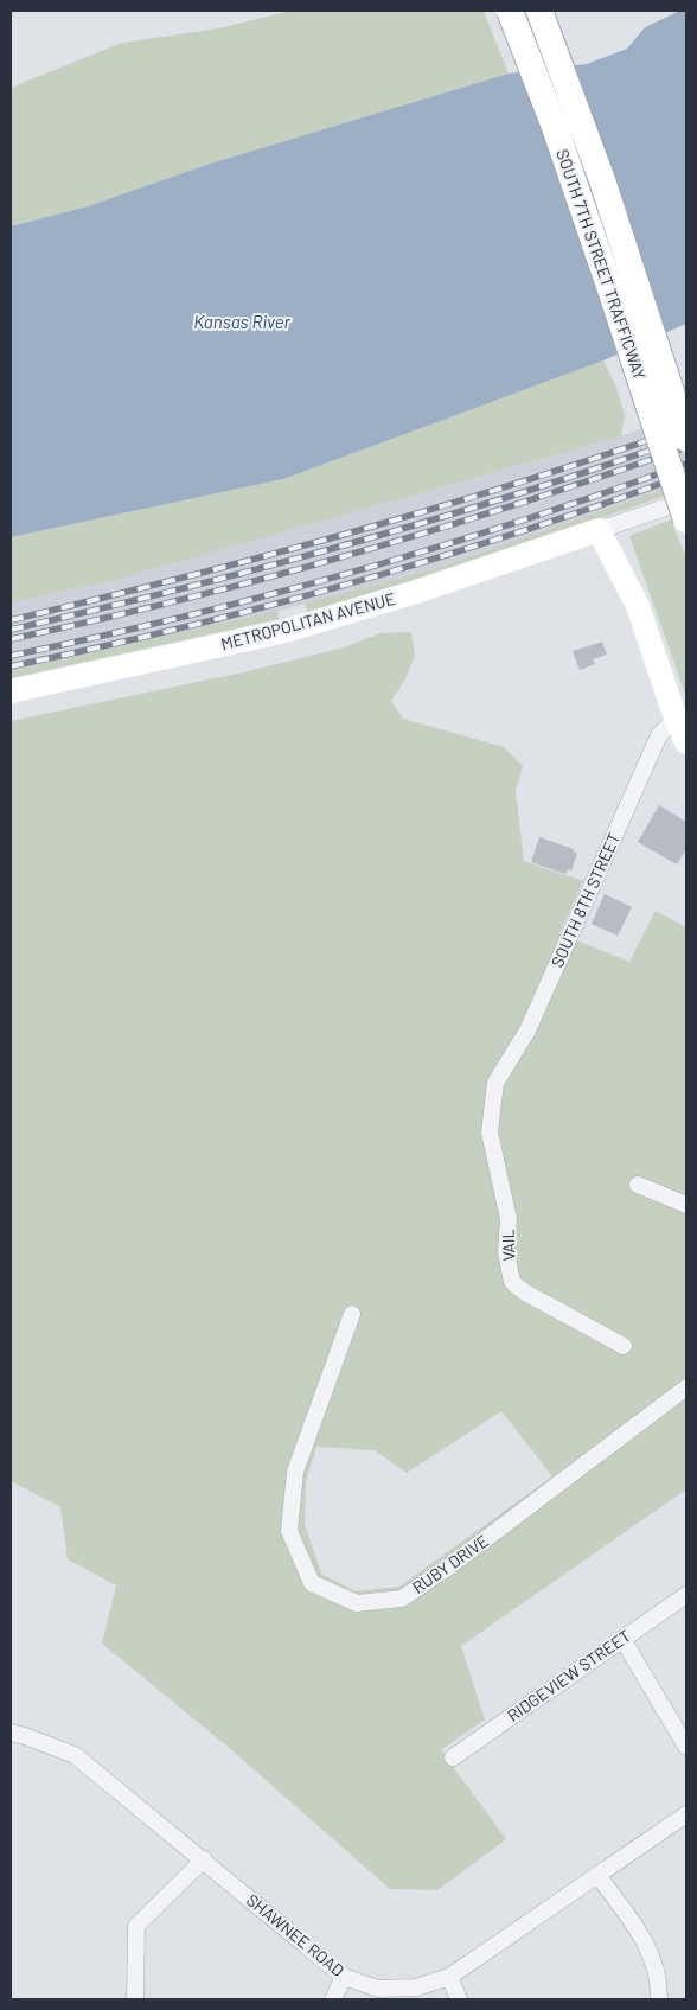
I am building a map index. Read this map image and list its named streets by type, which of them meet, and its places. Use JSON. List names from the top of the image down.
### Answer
{
  "streets": {
    "main road": ["SOUTH 7TH STREET TRAFFICWAY", "METROPOLITAN AVENUE"],
    "street": [
      "SOUTH 8TH STREET",
      "VAIL",
      "RUBY DRIVE",
      "RIDGEVIEW STREET",
      "SHAWNEE ROAD"
    ]
  },
  "crossings": [
    ["SOUTH 8TH STREET", "VAIL"]
  ],
  "water": ["Kansas River"]
}
